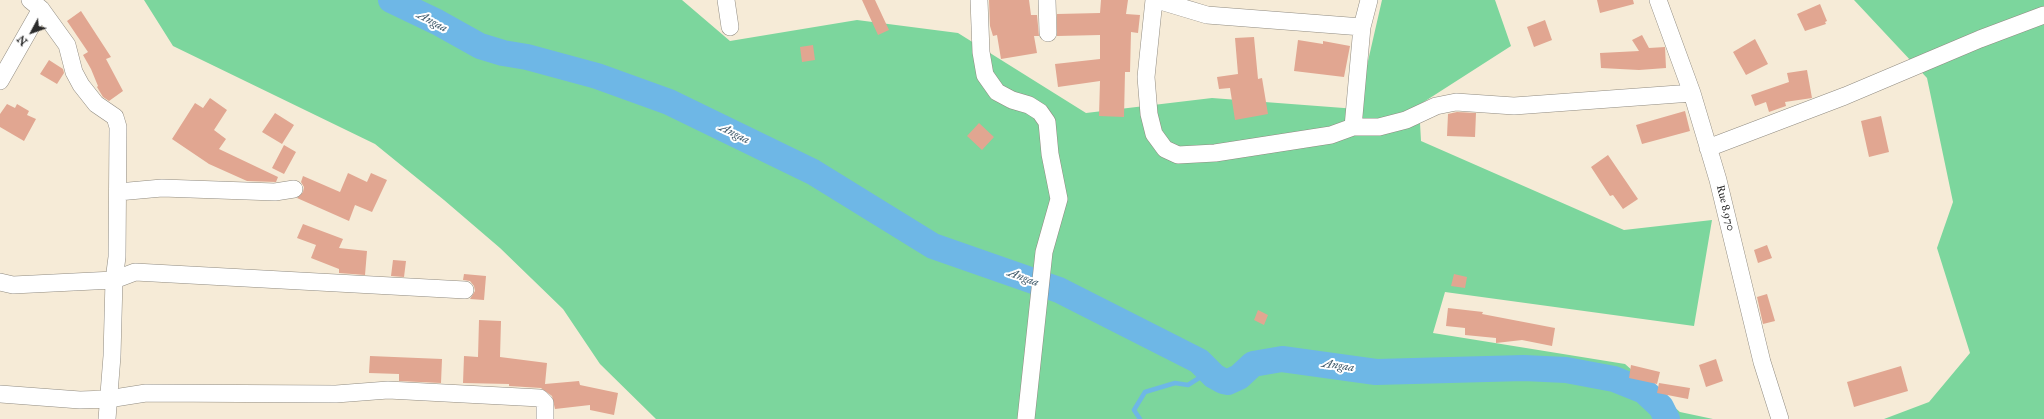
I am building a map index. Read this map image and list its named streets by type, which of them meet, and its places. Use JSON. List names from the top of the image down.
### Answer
{
  "streets": {
    "street": ["Rue 8.970"]
  },
  "water": ["Angaa"],
  "north": "bottom left"
}
